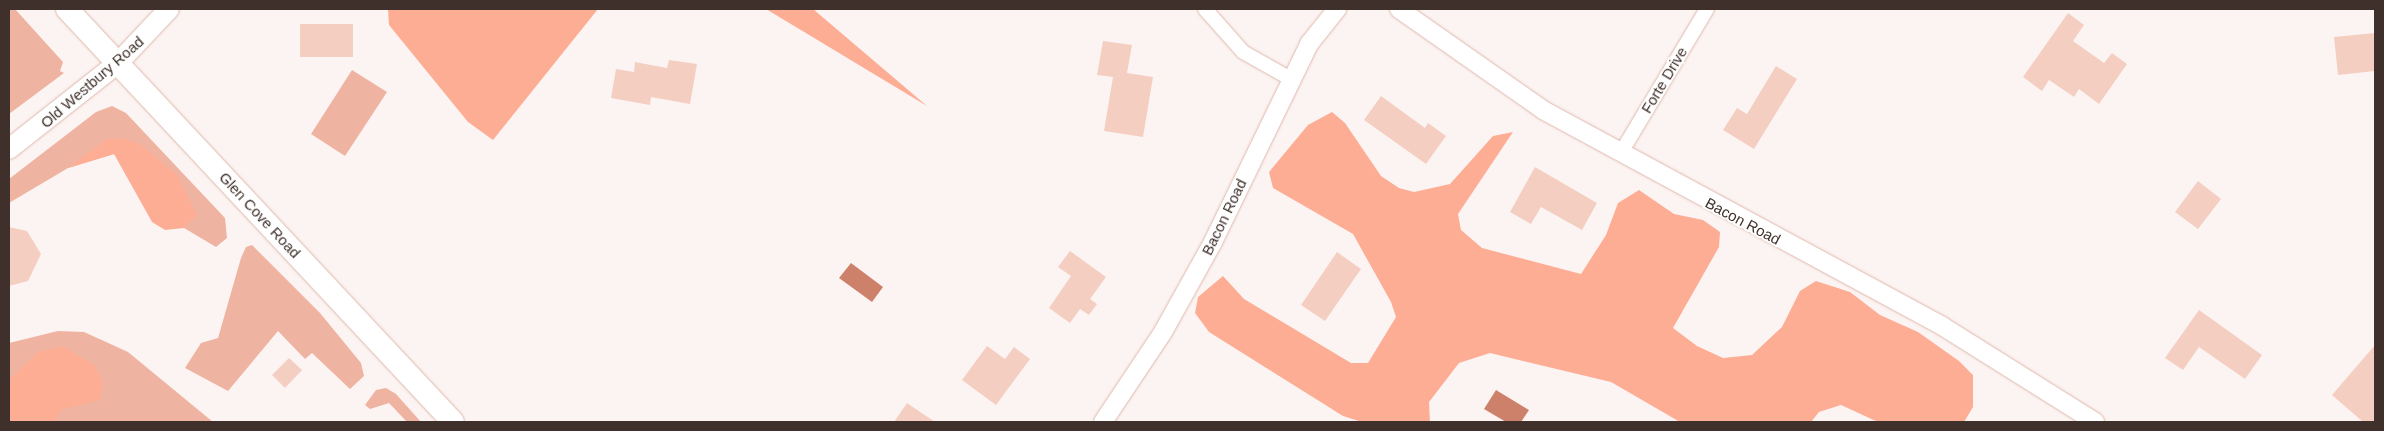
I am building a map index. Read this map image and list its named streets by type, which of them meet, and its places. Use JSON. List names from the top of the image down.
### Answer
{
  "streets": {
    "main road": ["Old Westbury Road", "Glen Cove Road"],
    "street": ["Forte Drive", "Bacon Road"]
  },
  "crossings": [
    ["Forte Drive", "Bacon Road"],
    ["Old Westbury Road", "Glen Cove Road"]
  ]
}
